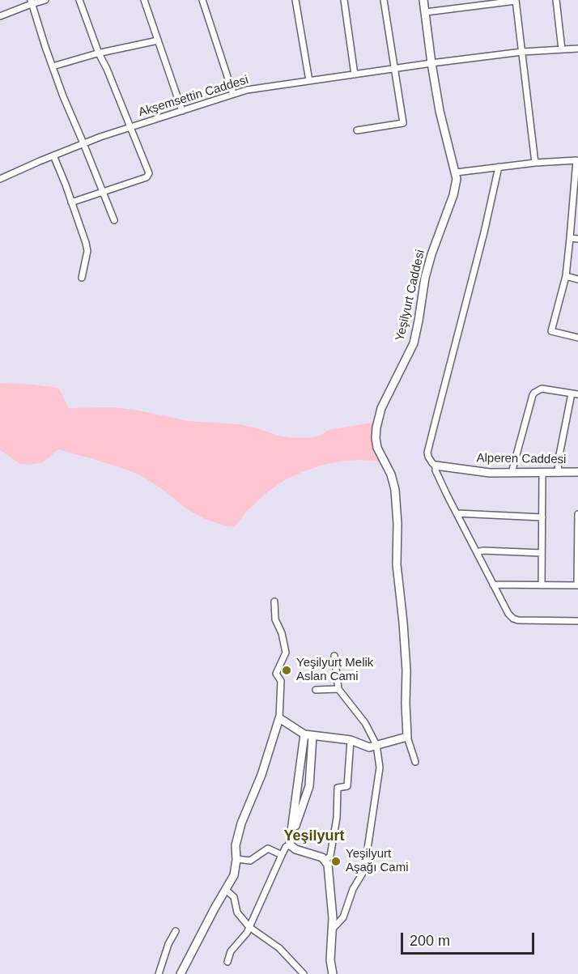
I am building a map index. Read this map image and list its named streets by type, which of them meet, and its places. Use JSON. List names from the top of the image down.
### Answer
{
  "streets": {
    "street": ["Akşemsettin Caddesi", "Yeşilyurt Caddesi", "Alperen Caddesi"]
  },
  "crossings": [
    ["Akşemsettin Caddesi", "Yeşilyurt Caddesi"]
  ],
  "districts": ["Yeşilyurt"],
  "places": ["Yeşilyurt Melik Aslan Cami", "Yeşilyurt Aşağı Cami"],
  "scale_bar": "200 m"
}
